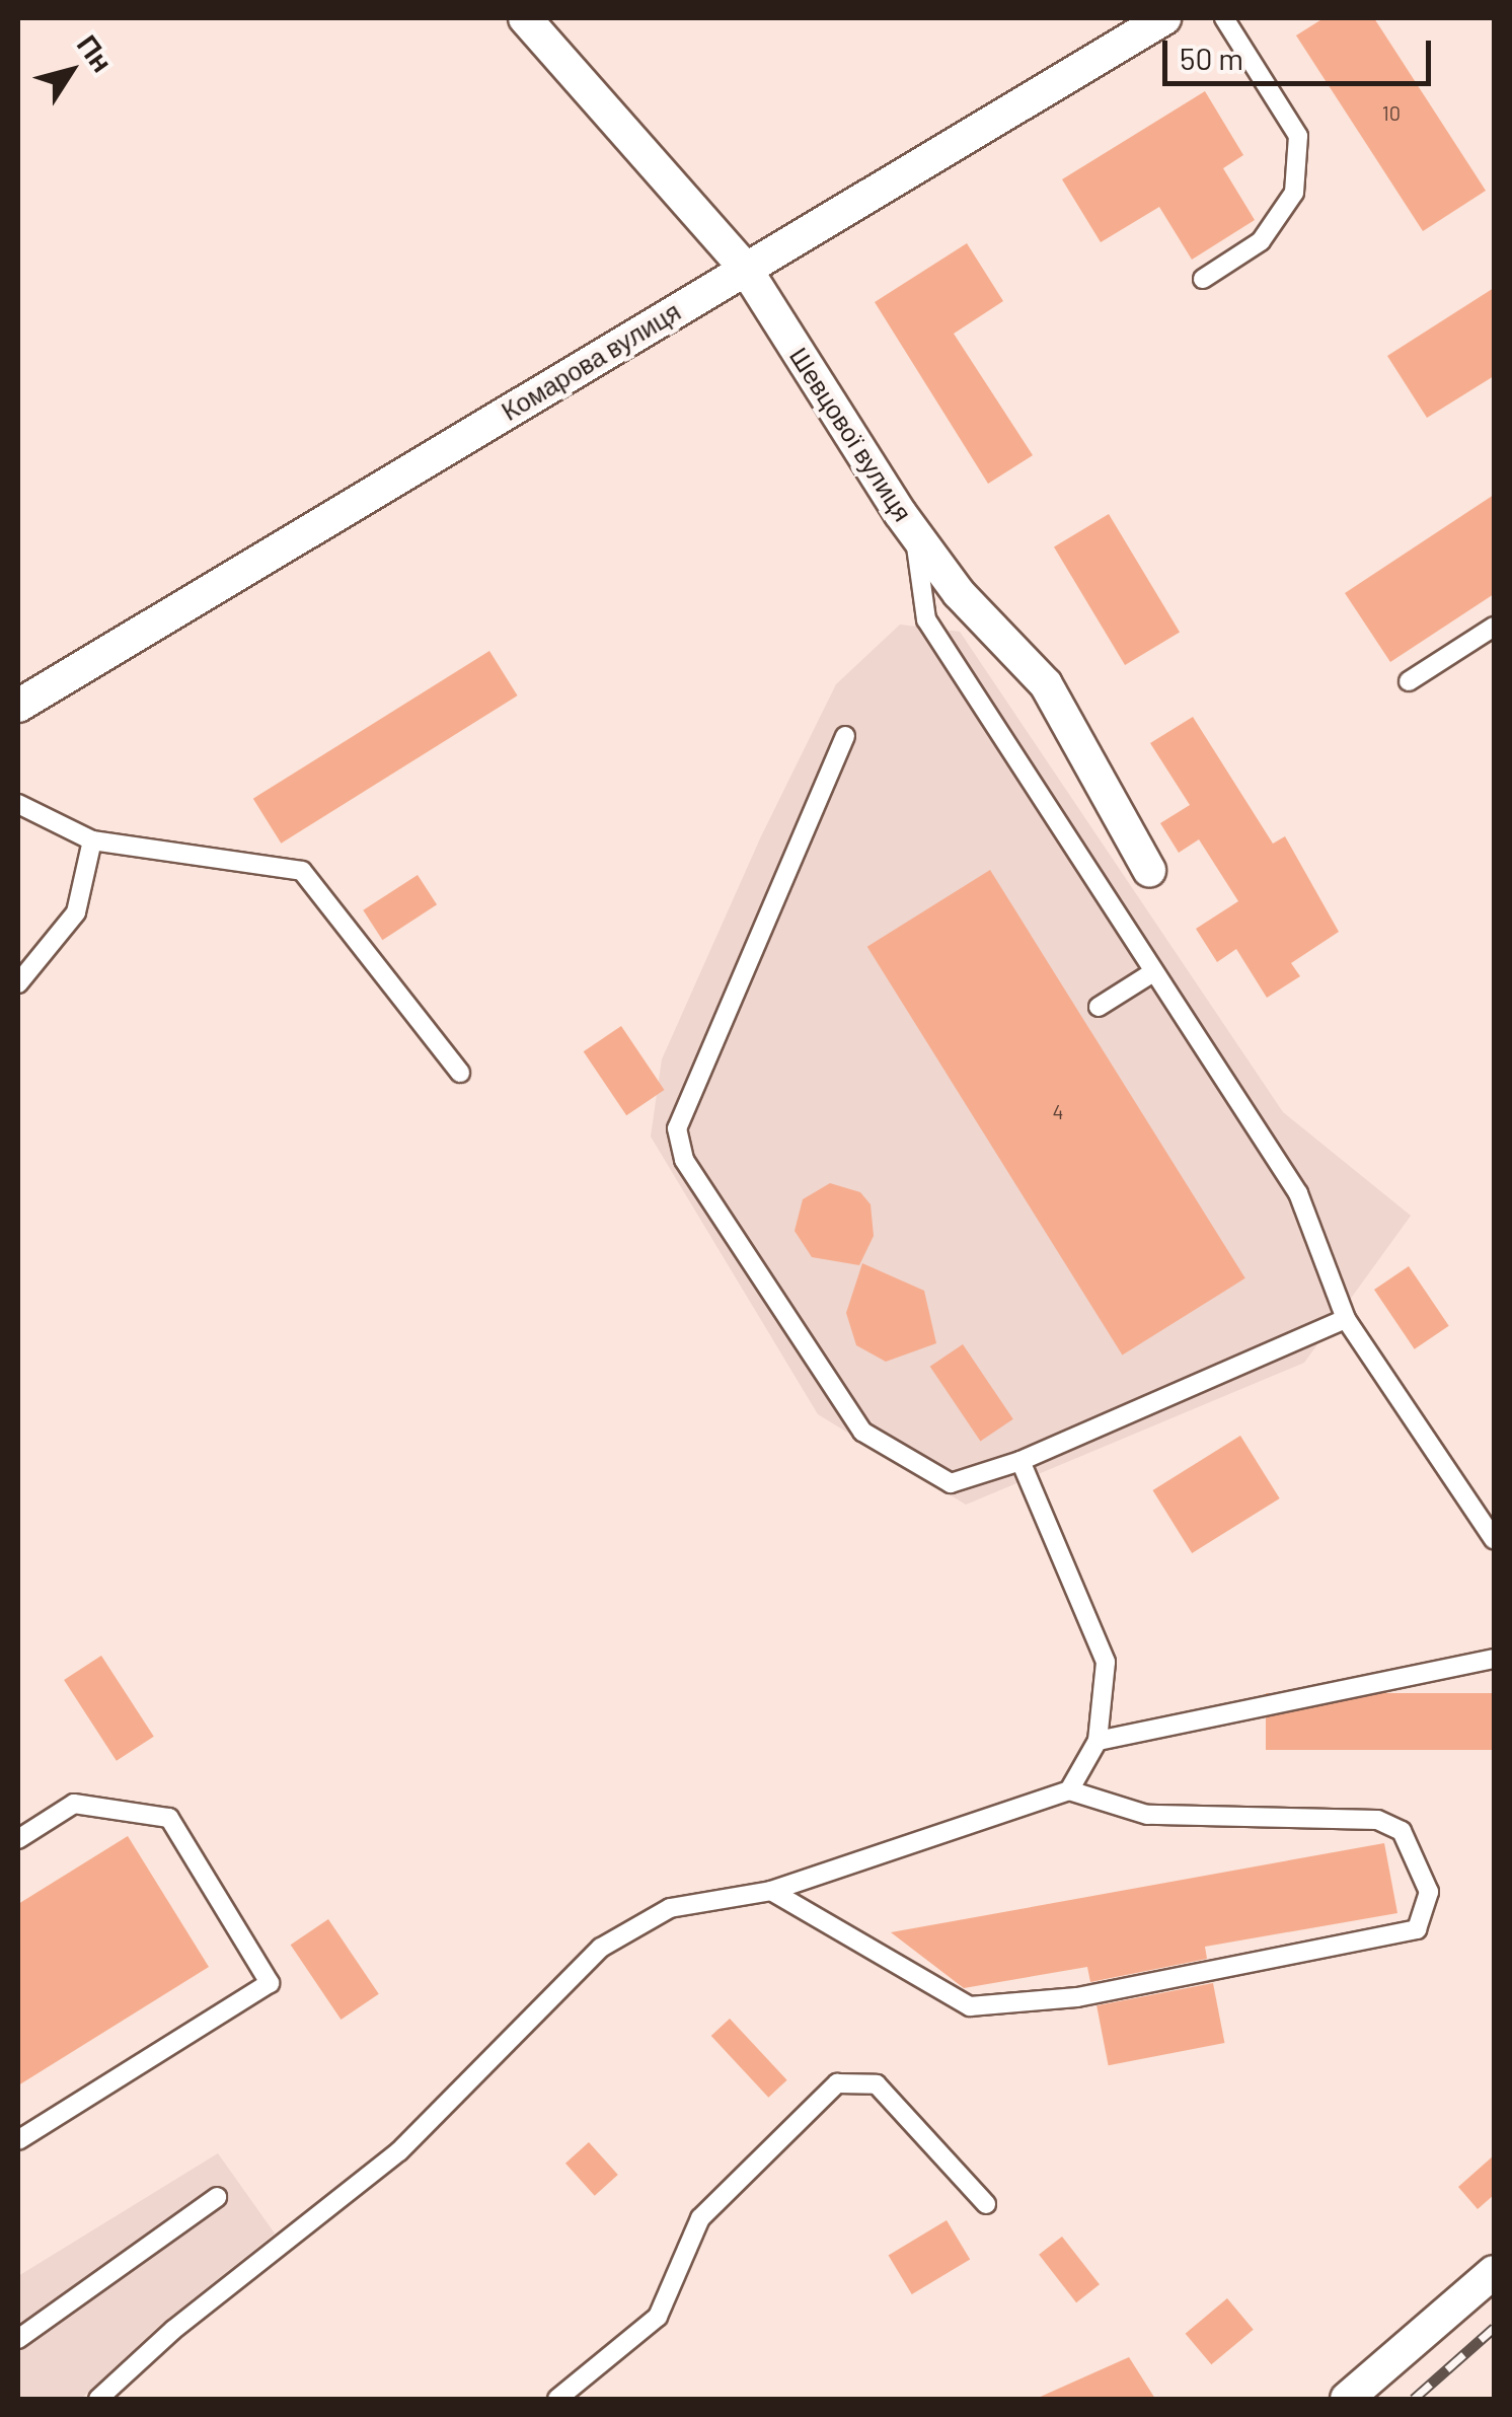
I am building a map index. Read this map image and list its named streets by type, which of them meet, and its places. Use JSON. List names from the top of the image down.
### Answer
{
  "streets": {
    "street": ["Комарова вулиця", "Шевцової вулиця"]
  },
  "crossings": [
    ["Комарова вулиця", "Шевцової вулиця"]
  ],
  "house_numbers": ["10", "4"],
  "scale_bar": "50 m",
  "north": "top right"
}
